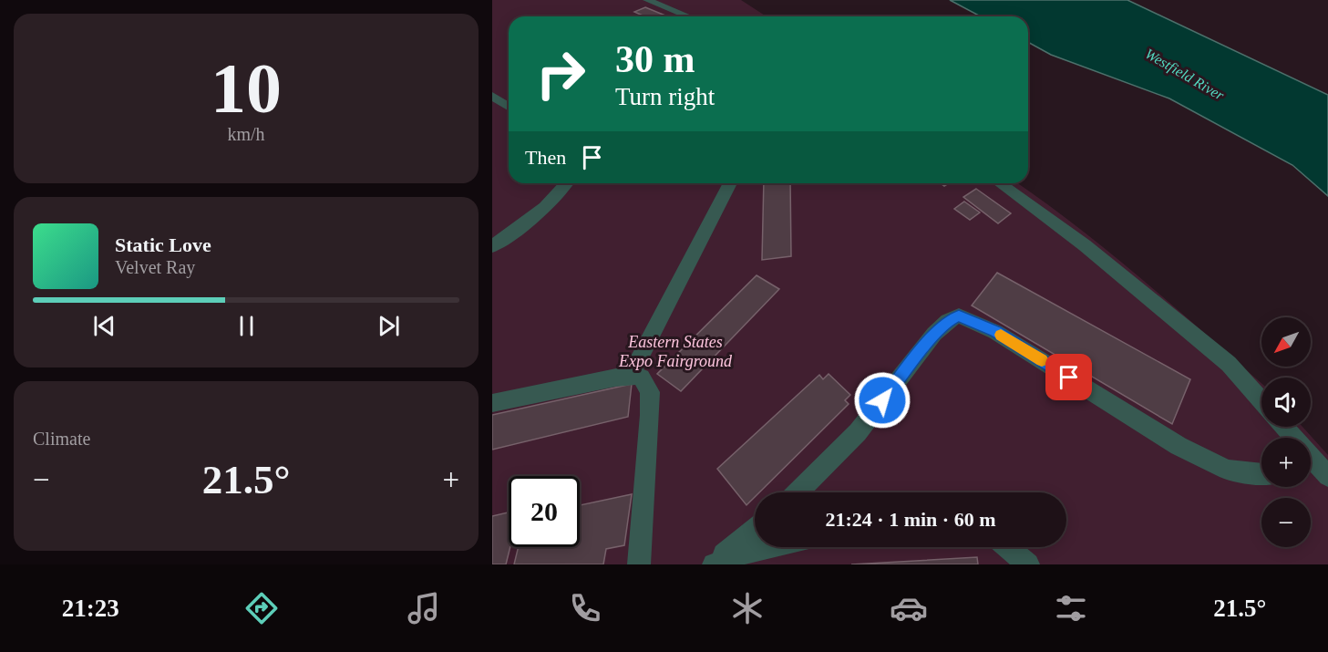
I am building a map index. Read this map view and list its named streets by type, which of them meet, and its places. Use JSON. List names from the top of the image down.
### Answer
{
  "water": ["Westfield River"],
  "parks": ["Eastern States Expo Fairground"],
  "north": "bottom left",
  "page": {
    "tile": [
      ["10", "km/h"],
      "Climate"
    ],
    "turn": ["30 m", "Turn right"],
    "then": "Then",
    "song": ["Static Love", "Velvet Ray"],
    "map_buttons": ["+", "−"],
    "heat": ["−", "21.5°", "+"],
    "limit": "20",
    "trip": "21:24 · 1 min · 60 m",
    "tabs": ["21:23", "21.5°"]
  }
}
